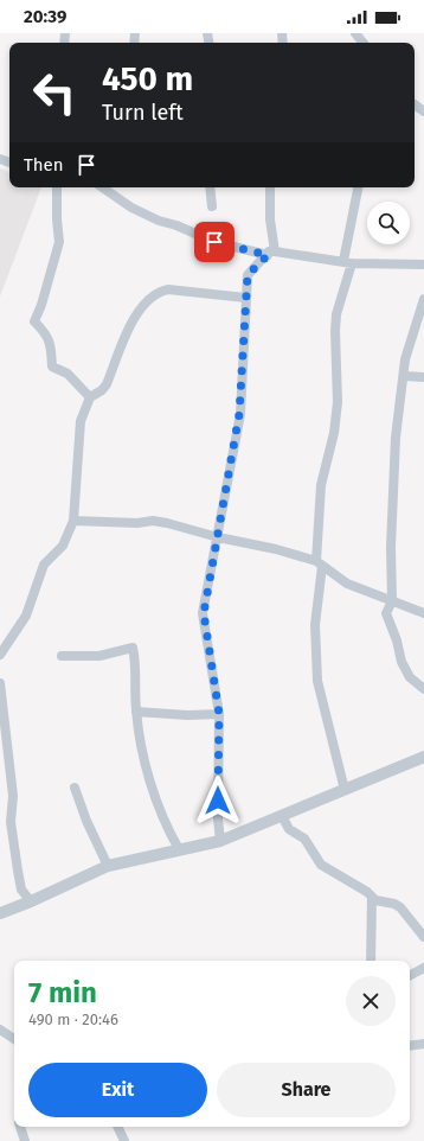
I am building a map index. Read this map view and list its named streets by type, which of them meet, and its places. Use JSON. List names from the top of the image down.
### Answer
{
  "page": {
    "status": "20:39",
    "turn": ["450 m", "Turn left"],
    "then": "Then",
    "heading": ["7 min", "490 m · 20:46"],
    "buttons": ["Exit", "Share"]
  }
}
